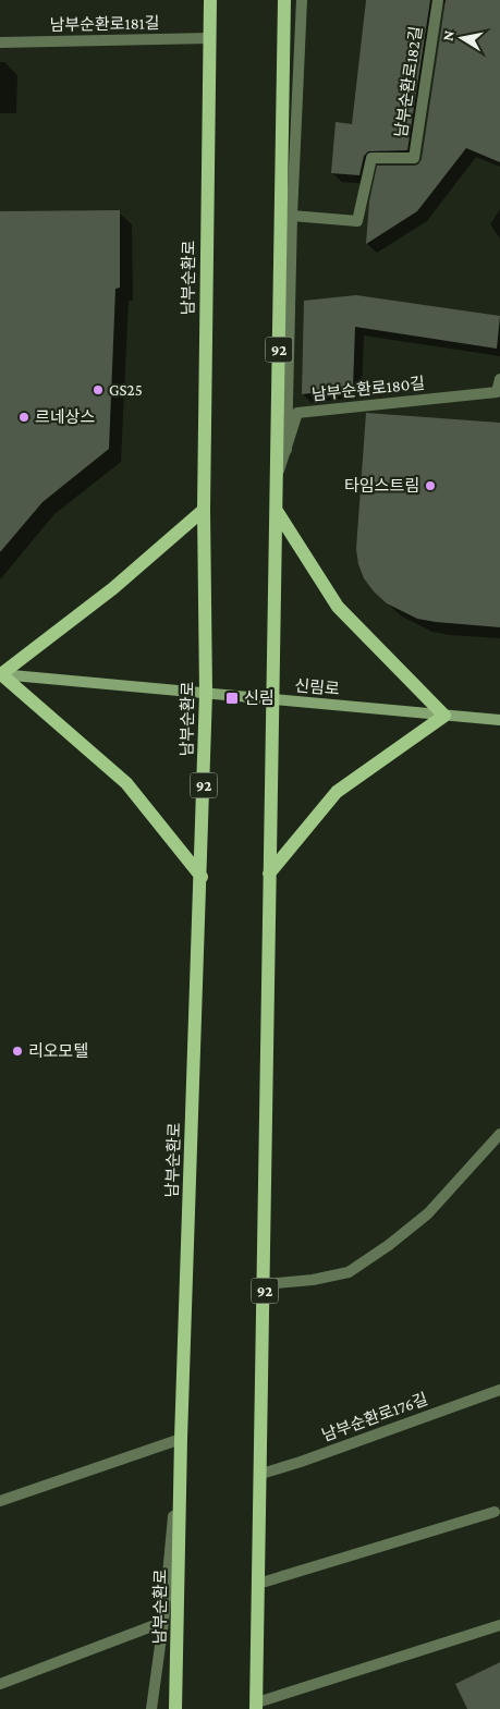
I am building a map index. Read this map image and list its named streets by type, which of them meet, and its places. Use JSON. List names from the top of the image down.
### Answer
{
  "streets": {
    "main road": ["남부순환로", "92", "신림로"],
    "street": [
      "남부순환로181길",
      "남부순환로182길",
      "남부순환로180길",
      "남부순환로176길"
    ]
  },
  "crossings": [
    ["남부순환로181길", "남부순환로"],
    ["남부순환로", "신림로"],
    ["92", "남부순환로180길"],
    ["92", "신림로"],
    ["92", "남부순환로176길"]
  ],
  "places": {
    "other": [
      "GS25",
      "르네상스",
      "타임스트림",
      "리오모텔"
    ],
    "transit": ["신림"]
  },
  "north": "left"
}
